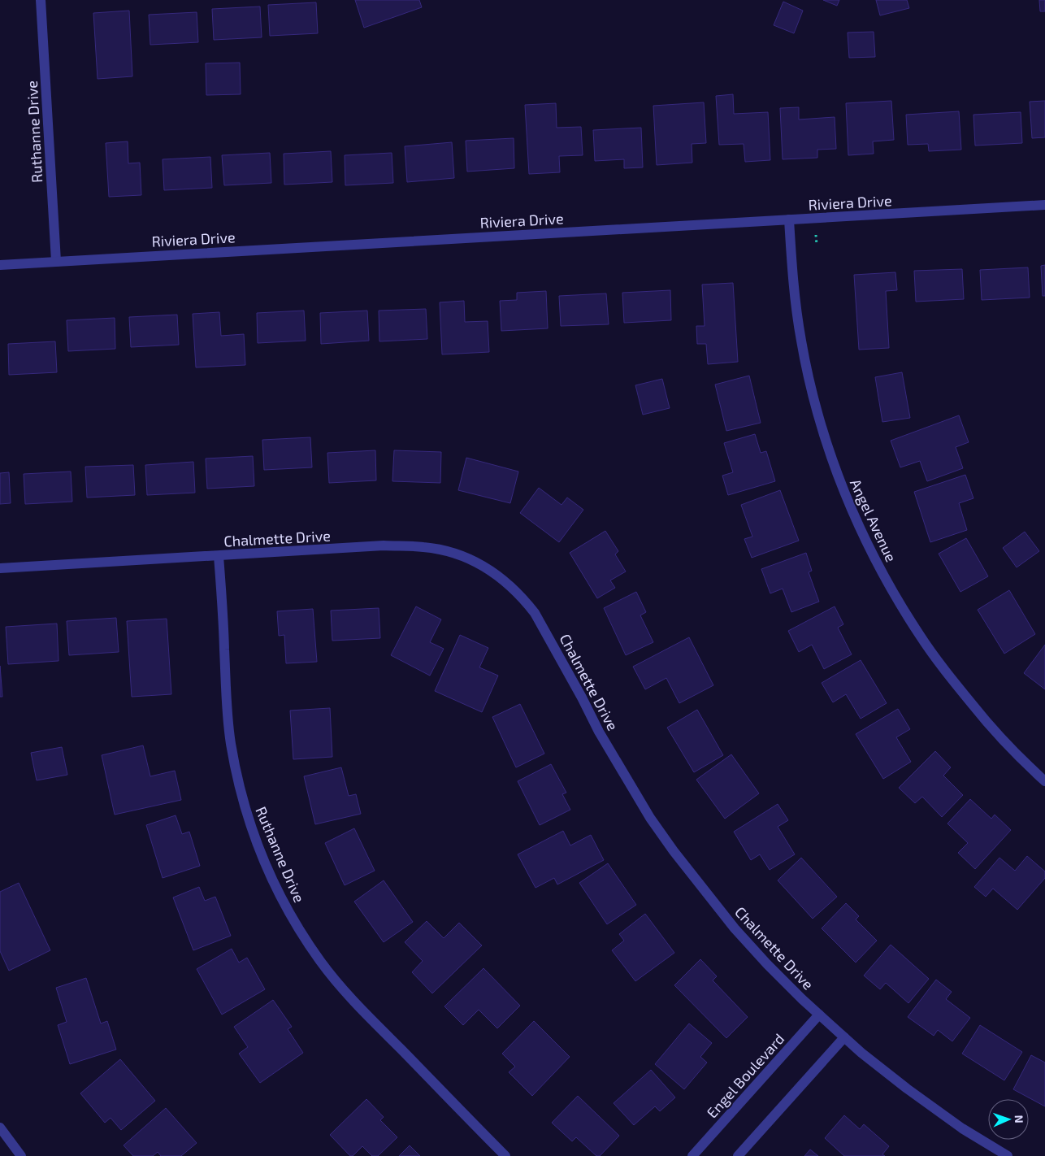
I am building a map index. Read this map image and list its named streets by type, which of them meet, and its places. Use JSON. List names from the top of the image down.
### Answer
{
  "streets": {
    "street": [
      "Ruthanne Drive",
      "Riviera Drive",
      "Angel Avenue",
      "Chalmette Drive",
      "Engel Boulevard"
    ]
  },
  "crossings": [
    ["Ruthanne Drive", "Riviera Drive"],
    ["Ruthanne Drive", "Chalmette Drive"],
    ["Riviera Drive", "Angel Avenue"],
    ["Chalmette Drive", "Engel Boulevard"]
  ],
  "north": "right"
}
